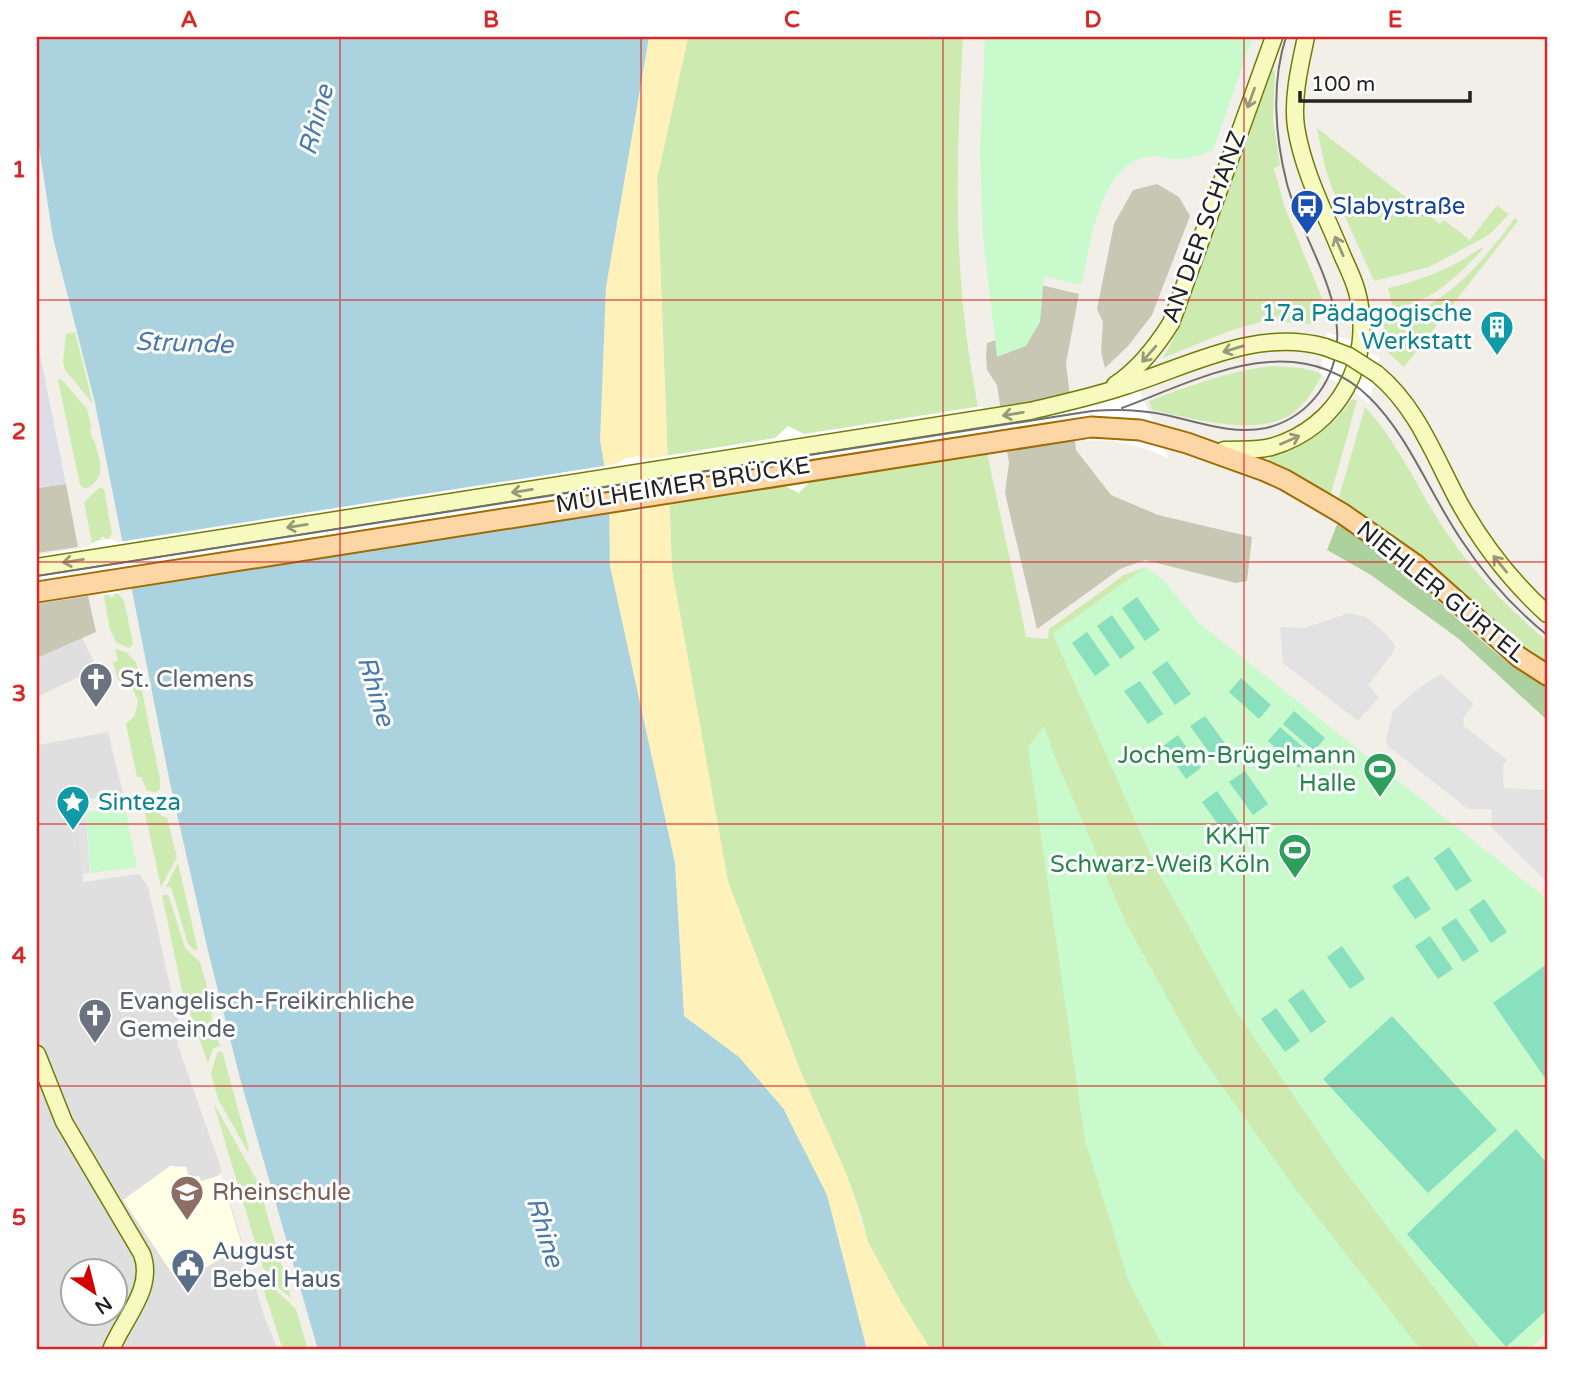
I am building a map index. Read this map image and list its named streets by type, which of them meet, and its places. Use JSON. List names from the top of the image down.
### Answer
{
  "streets": {
    "main road": ["AN DER SCHANZ", "MÜLHEIMER BRÜCKE", "NIEHLER GÜRTEL"]
  },
  "crossings": [
    ["AN DER SCHANZ", "MÜLHEIMER BRÜCKE"],
    ["AN DER SCHANZ", "NIEHLER GÜRTEL"],
    ["MÜLHEIMER BRÜCKE", "NIEHLER GÜRTEL"]
  ],
  "one_way": ["AN DER SCHANZ"],
  "water": ["Rhine", "Strunde"],
  "places": {
    "bus stop": ["Slabystraße"],
    "building": ["17a Pädagogische Werkstatt"],
    "church": ["St. Clemens", "Evangelisch-Freikirchliche Gemeinde"],
    "sports": ["Jochem-Brügelmann Halle", "KKHT Schwarz-Weiß Köln"],
    "place": ["Sinteza"],
    "school or university": ["Rheinschule"],
    "public building": ["August Bebel Haus"]
  },
  "scale_bar": "100 m",
  "north": "bottom right",
  "grid": {
    "columns": [
      "A",
      "B",
      "C",
      "D",
      "E"
    ],
    "rows": [
      "1",
      "2",
      "3",
      "4",
      "5"
    ]
  }
}
